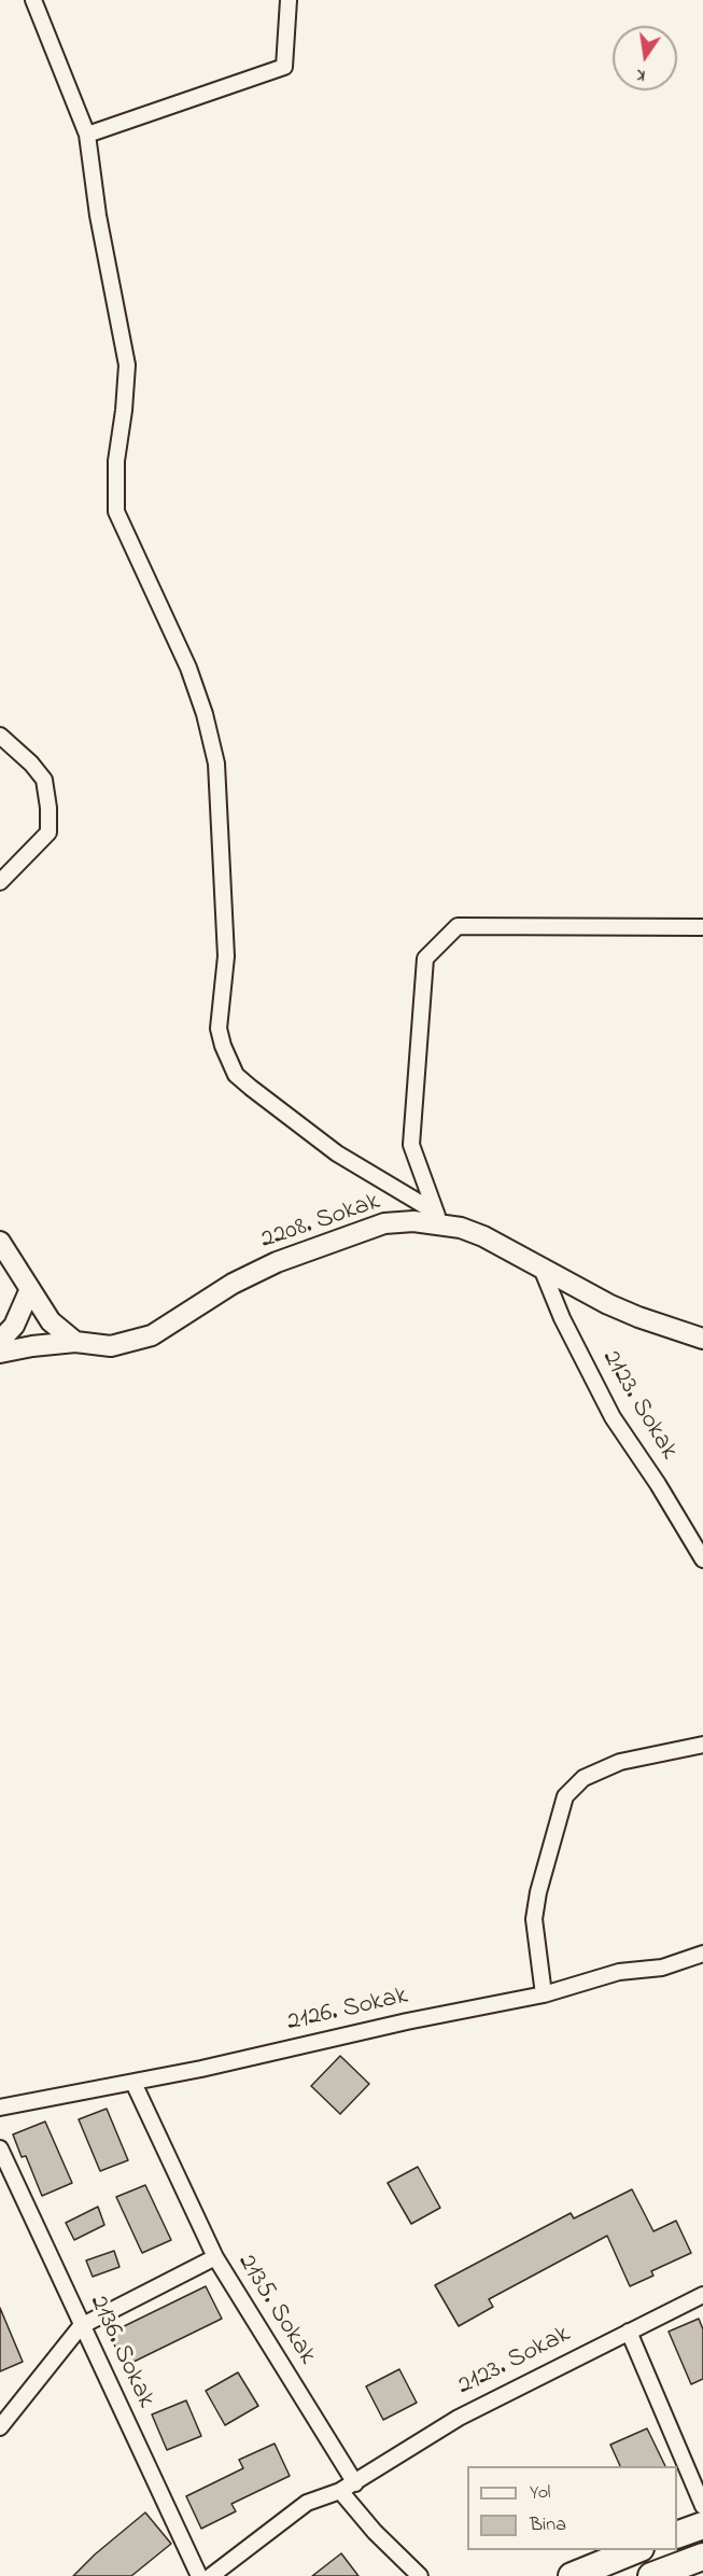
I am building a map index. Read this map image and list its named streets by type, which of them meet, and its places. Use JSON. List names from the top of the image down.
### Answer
{
  "streets": {
    "street": [
      "2208. Sokak",
      "2123. Sokak",
      "2126. Sokak",
      "2135. Sokak",
      "2136. Sokak"
    ]
  },
  "crossings": [
    ["2208. Sokak", "2123. Sokak"],
    ["2123. Sokak", "2135. Sokak"],
    ["2135. Sokak", "2136. Sokak"]
  ],
  "legend": ["Yol", "Bina"],
  "north": "bottom"
}
